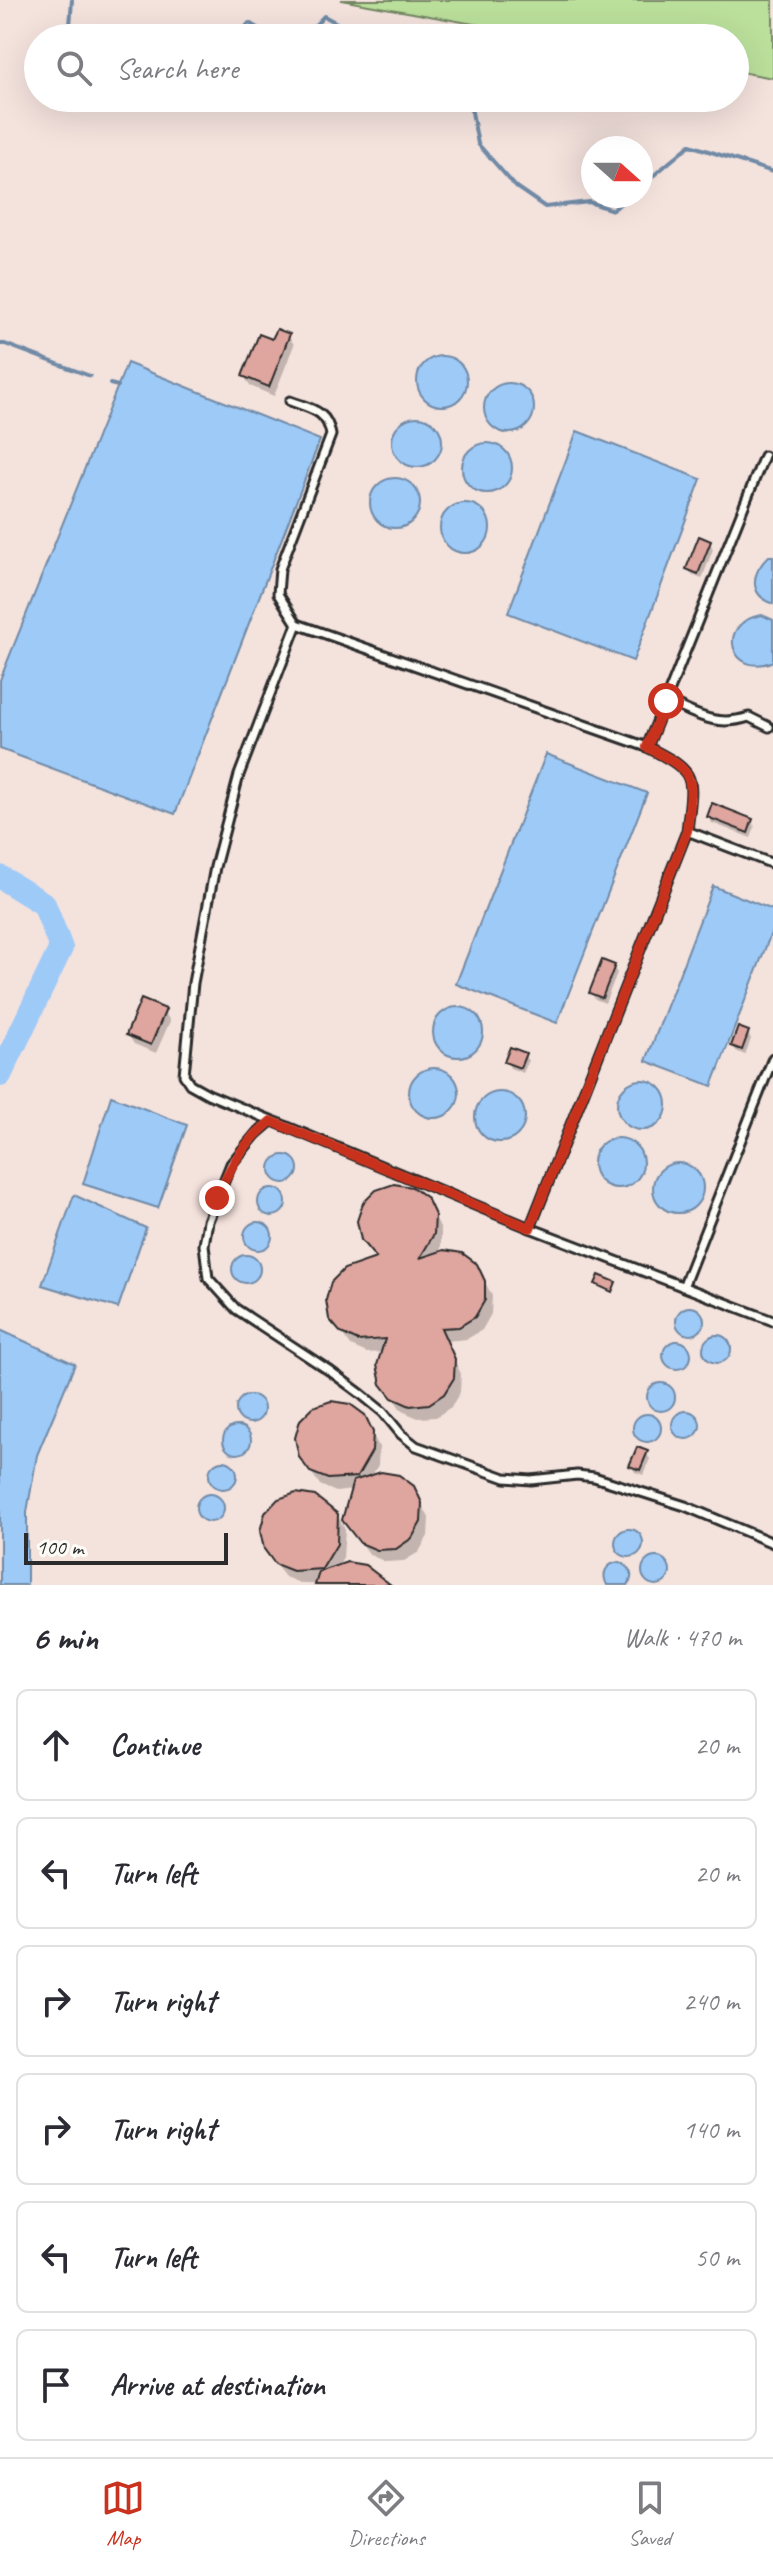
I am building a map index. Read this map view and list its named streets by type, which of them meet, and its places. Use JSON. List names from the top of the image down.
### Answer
{
  "scale_bar": "100 m",
  "north": "right",
  "page": {
    "search": "Search here",
    "scale": "100 m",
    "heading": ["6 min", "Walk · 470 m"],
    "list": [
      ["Continue", "20 m"],
      ["Turn left", "20 m"],
      ["Turn right", "240 m"],
      ["Turn right", "140 m"],
      ["Turn left", "50 m"],
      "Arrive at destination"
    ],
    "nav": ["Map", "Directions", "Saved"]
  }
}
